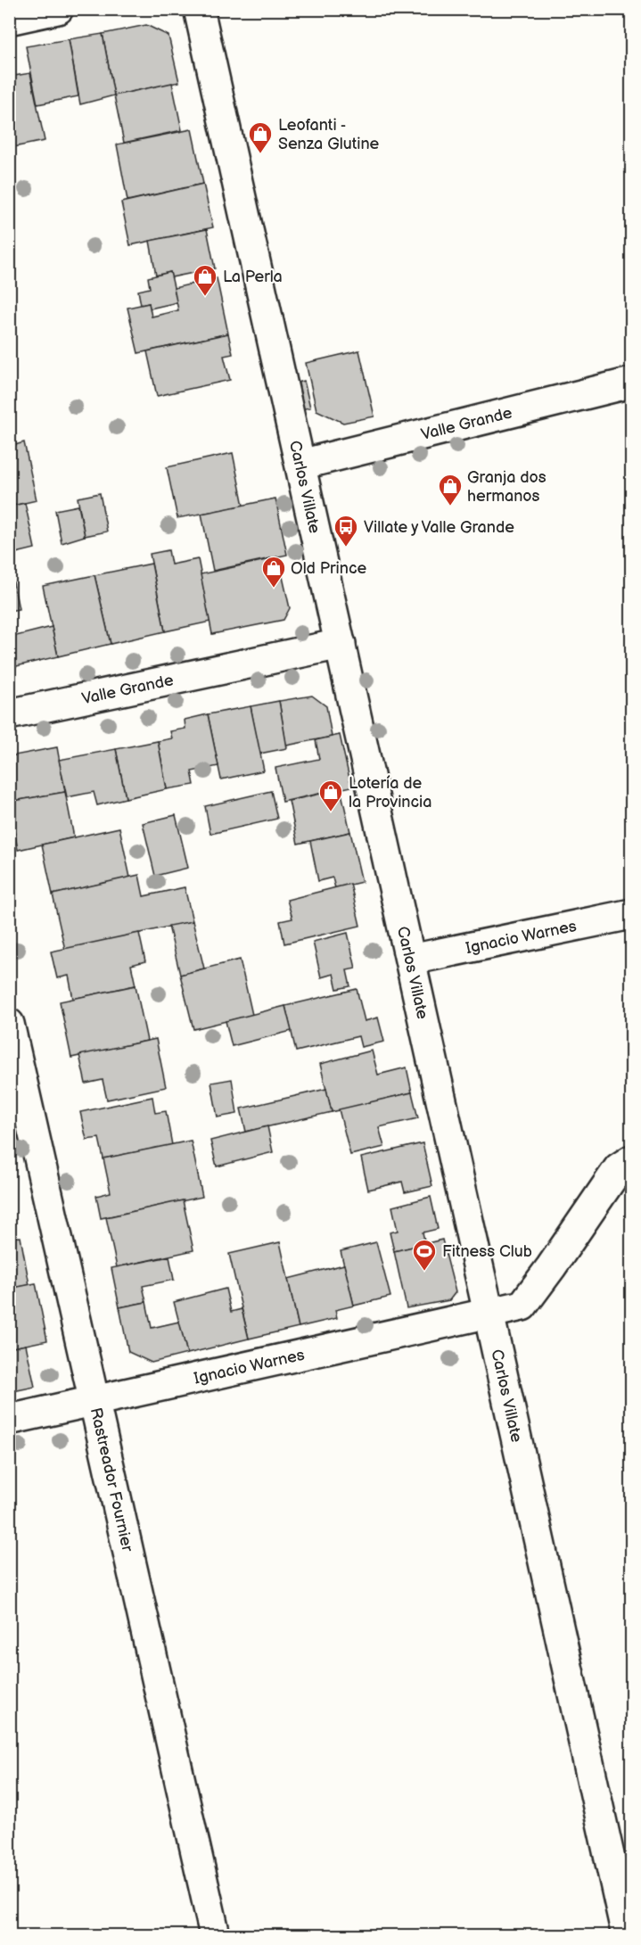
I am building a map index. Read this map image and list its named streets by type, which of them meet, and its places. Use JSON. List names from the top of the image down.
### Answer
{
  "streets": {
    "street": [
      "Valle Grande",
      "Carlos Villate",
      "Ignacio Warnes",
      "Rastreador Fournier"
    ]
  },
  "crossings": [
    ["Valle Grande", "Carlos Villate"],
    ["Carlos Villate", "Ignacio Warnes"],
    ["Ignacio Warnes", "Rastreador Fournier"]
  ],
  "places": {
    "shop": [
      "Leofanti - Senza Glutine",
      "La Perla",
      "Granja dos hermanos",
      "Old Prince",
      "Lotería de la Provincia"
    ],
    "bus stop": ["Villate y Valle Grande"],
    "sports": ["Fitness Club"]
  }
}
